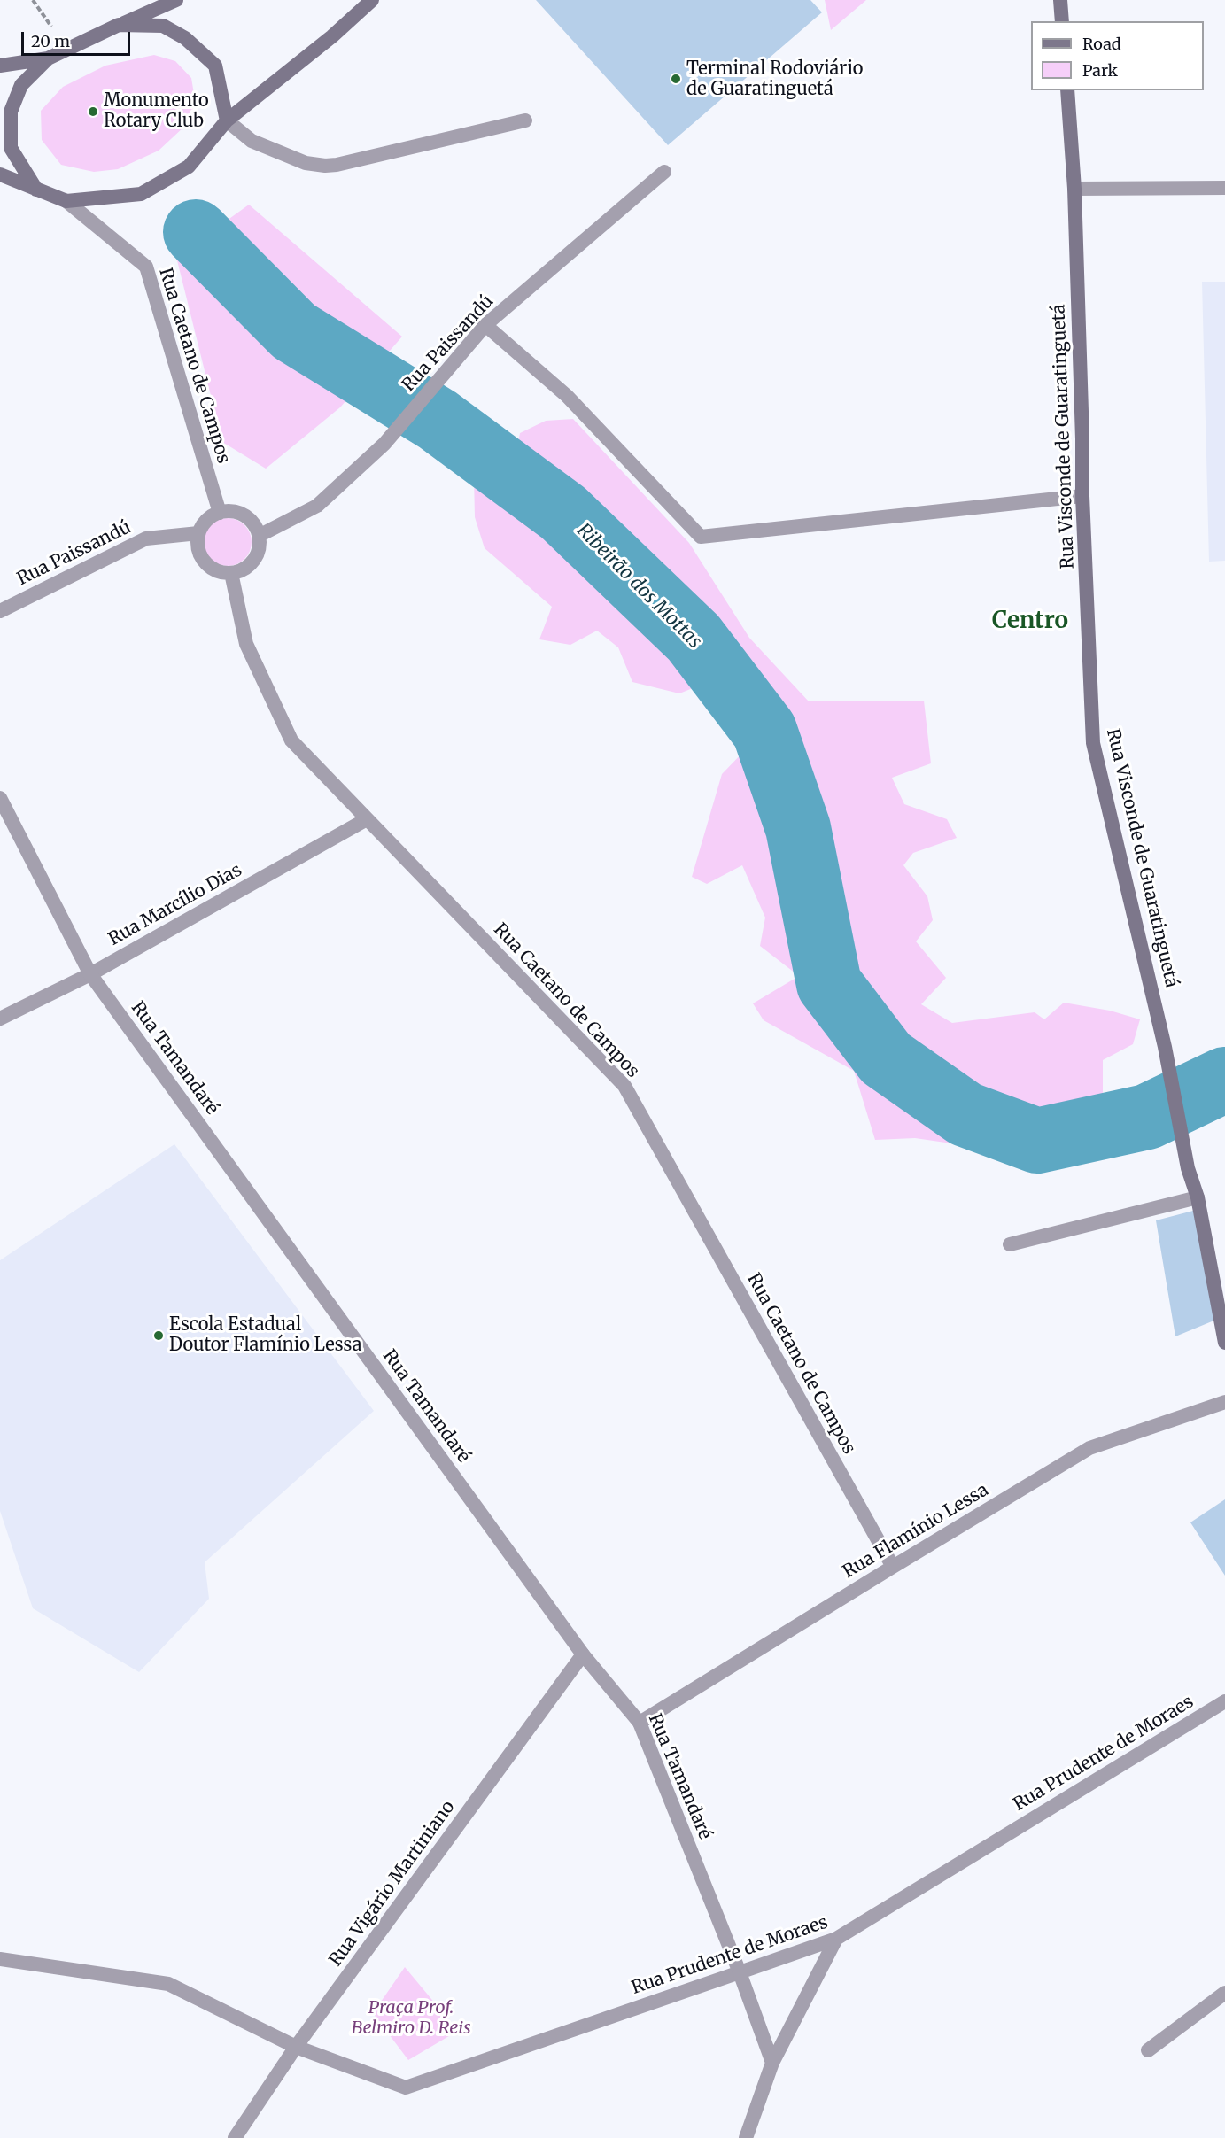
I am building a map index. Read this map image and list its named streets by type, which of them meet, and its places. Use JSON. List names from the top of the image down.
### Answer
{
  "streets": {
    "main road": ["Rua Visconde de Guaratinguetá"],
    "street": [
      "Rua Paissandú",
      "Rua Caetano de Campos",
      "Rua Marcílio Dias",
      "Rua Tamandaré",
      "Rua Flamínio Lessa",
      "Rua Prudente de Moraes",
      "Rua Vigário Martiniano"
    ]
  },
  "crossings": [
    ["Rua Paissandú", "Rua Caetano de Campos"],
    ["Rua Caetano de Campos", "Rua Marcílio Dias"],
    ["Rua Caetano de Campos", "Rua Flamínio Lessa"],
    ["Rua Marcílio Dias", "Rua Tamandaré"],
    ["Rua Tamandaré", "Rua Flamínio Lessa"],
    ["Rua Tamandaré", "Rua Prudente de Moraes"],
    ["Rua Tamandaré", "Rua Vigário Martiniano"],
    ["Rua Prudente de Moraes", "Rua Vigário Martiniano"]
  ],
  "districts": ["Centro"],
  "water": ["Ribeirão dos Mottas"],
  "parks": ["Praça Prof. Belmiro D. Reis"],
  "places": ["Terminal Rodoviário de Guaratinguetá", "Monumento Rotary Club", "Escola Estadual Doutor Flamínio Lessa"],
  "legend": ["Road", "Park"],
  "scale_bar": "20 m"
}
